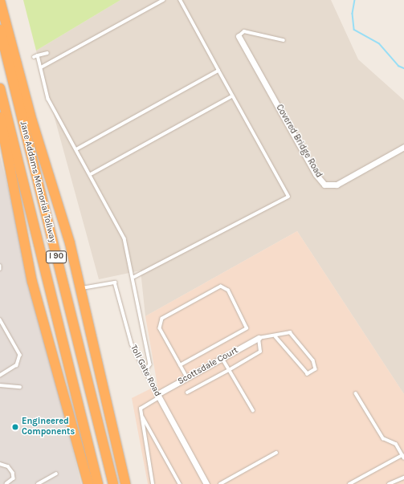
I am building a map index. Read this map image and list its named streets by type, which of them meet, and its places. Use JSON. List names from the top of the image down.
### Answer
{
  "streets": {
    "highway": ["Jane Addams Memorial Tollway", "I 90"],
    "street": ["Covered Bridge Road", "Scottsdale Court", "Toll Gate Road"]
  },
  "crossings": [
    ["Scottsdale Court", "Toll Gate Road"]
  ],
  "places": ["Engineered Components"]
}
